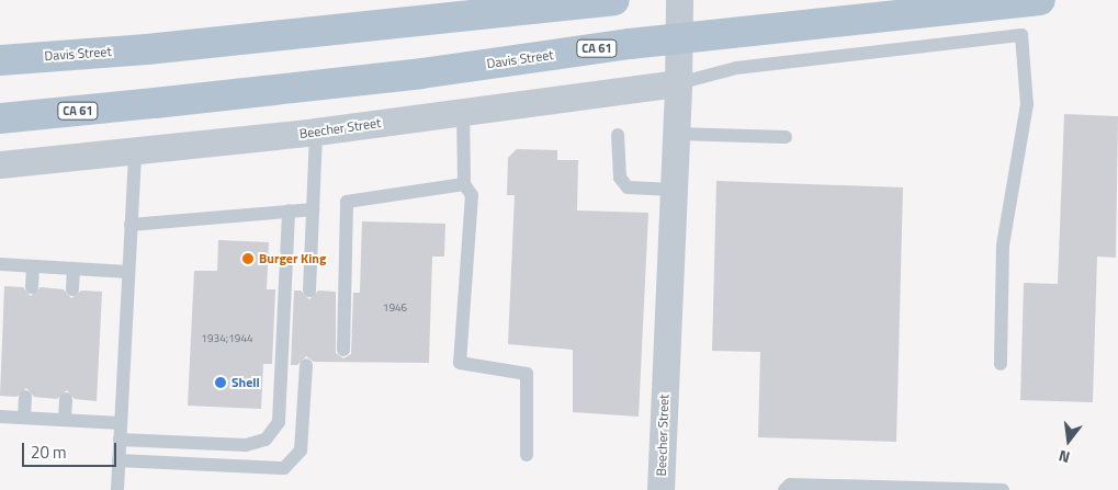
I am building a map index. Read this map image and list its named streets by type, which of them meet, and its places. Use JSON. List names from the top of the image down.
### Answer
{
  "streets": {
    "main road": ["CA 61", "Davis Street"],
    "street": ["Beecher Street"]
  },
  "places": ["Burger King", "Shell"],
  "house_numbers": ["1946", "1934;1944"],
  "scale_bar": "20 m",
  "north": "bottom"
}
